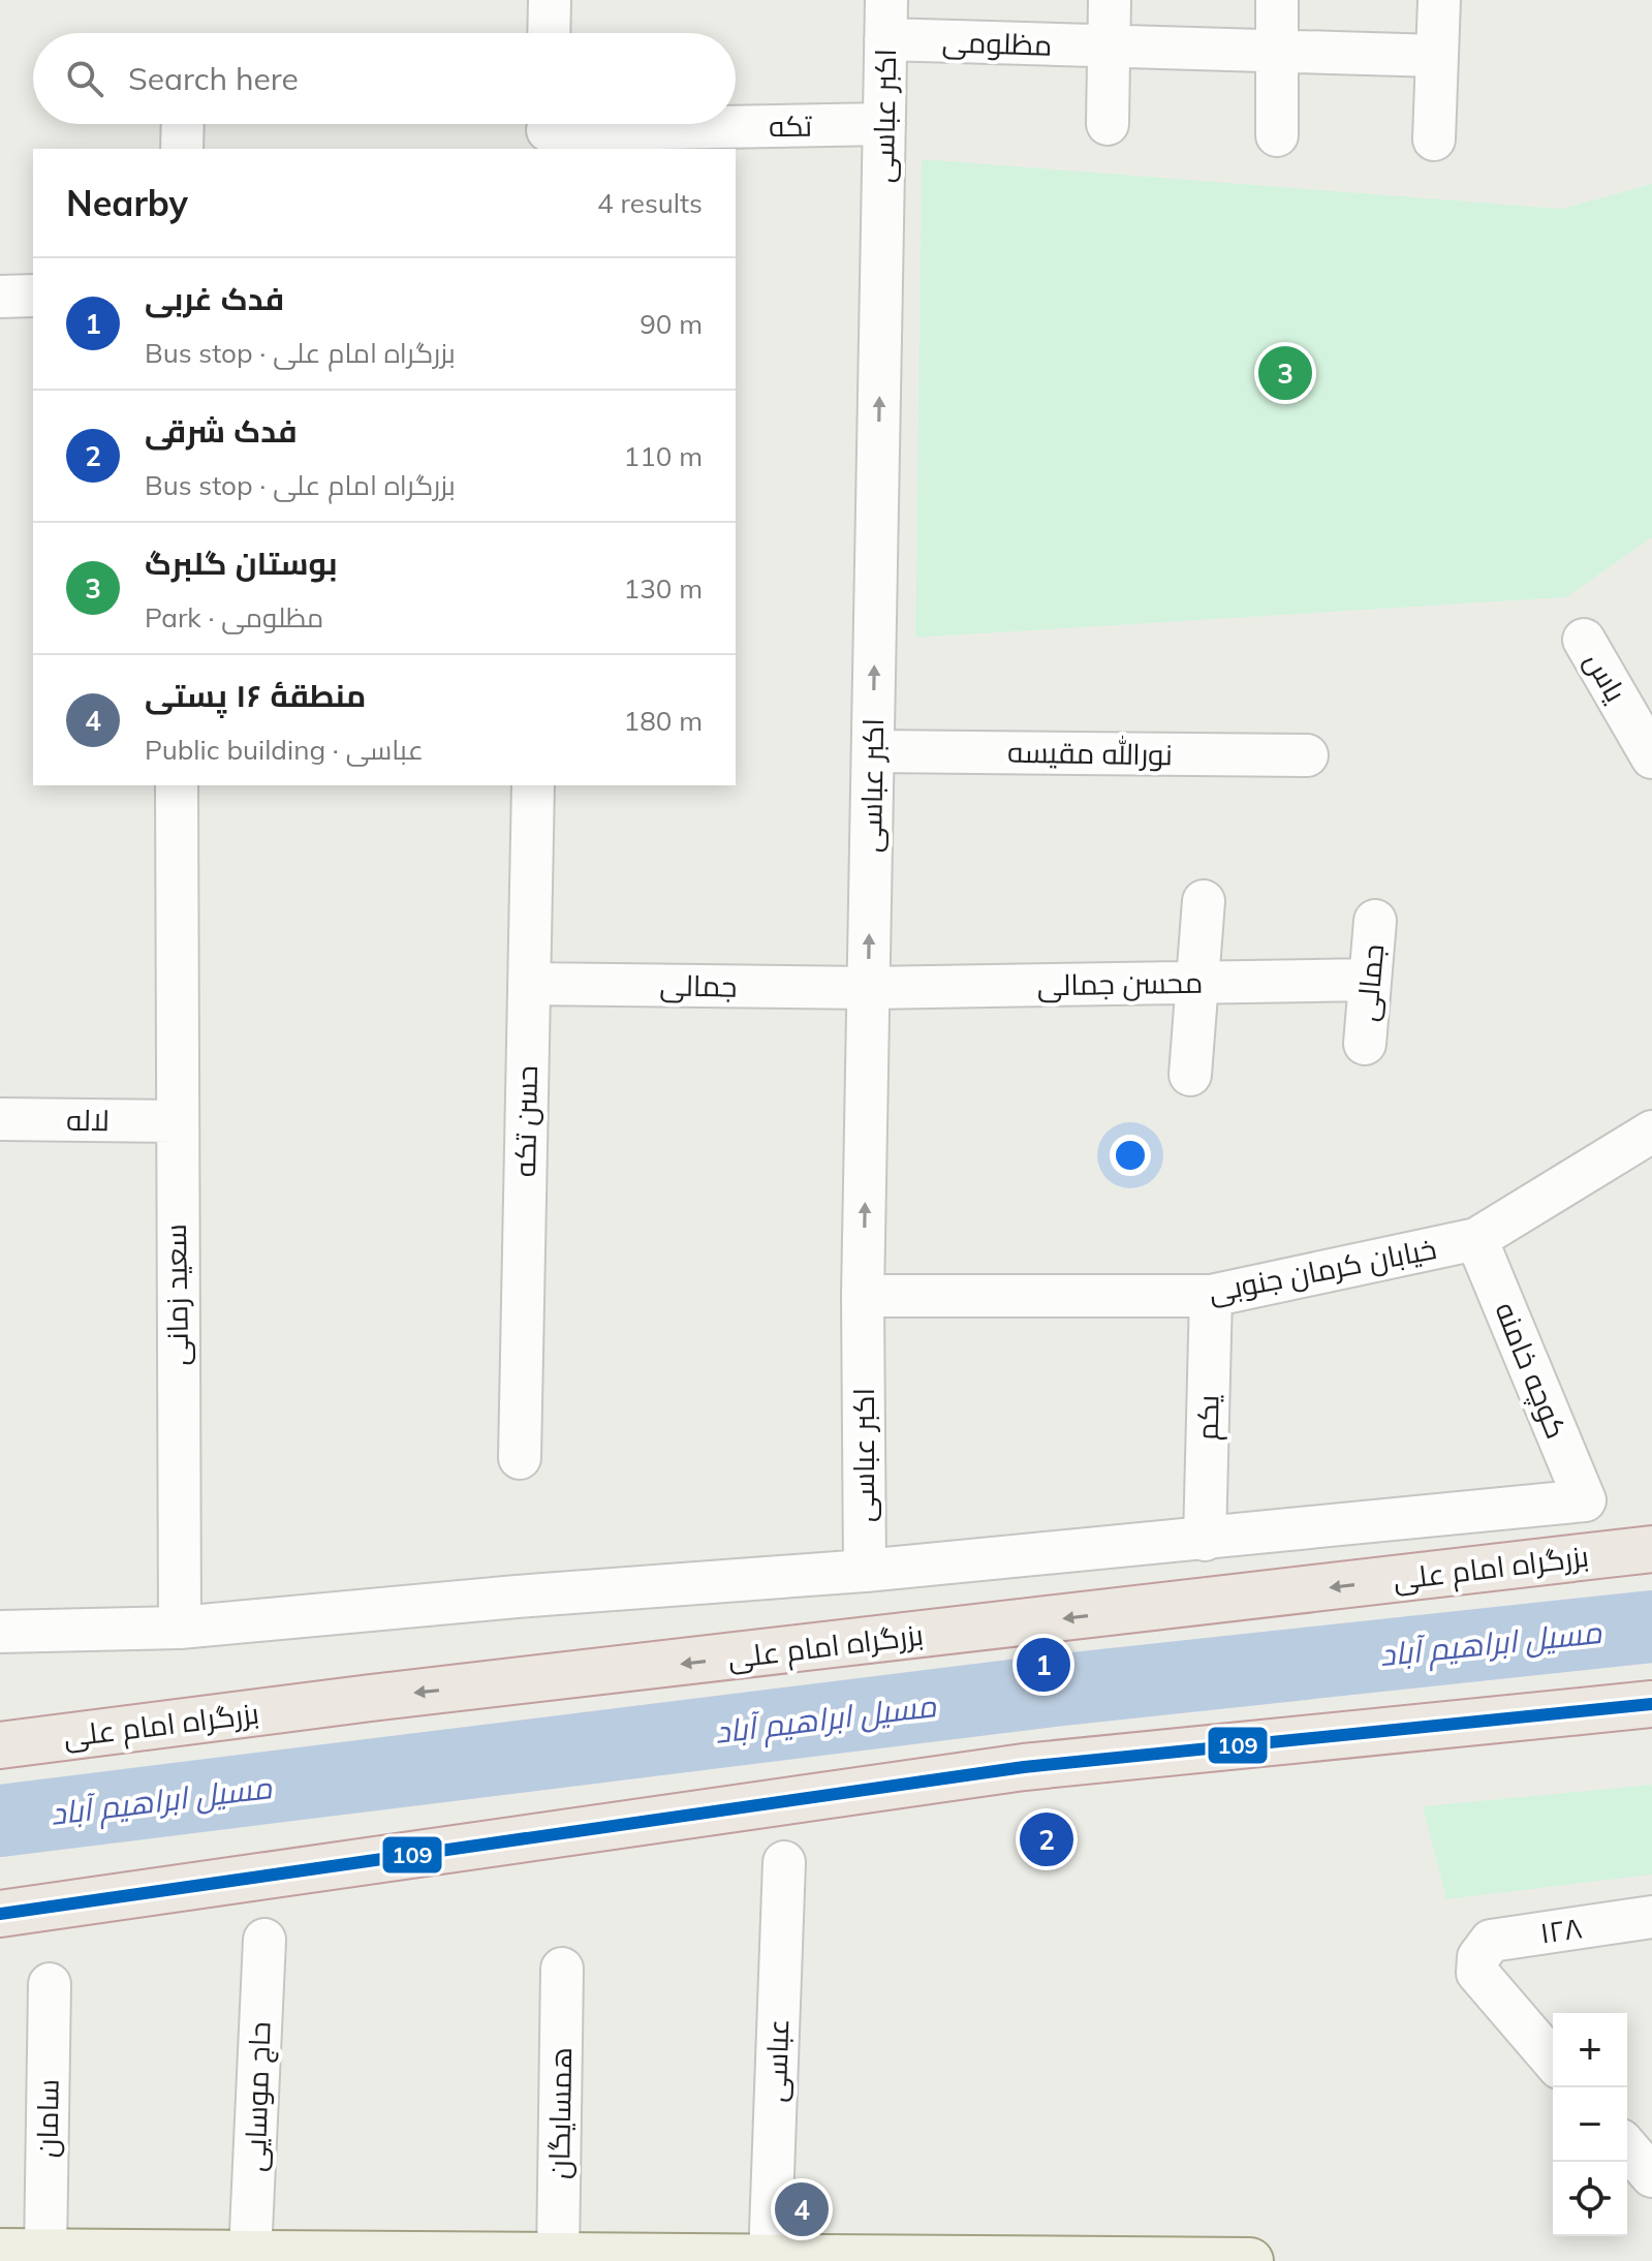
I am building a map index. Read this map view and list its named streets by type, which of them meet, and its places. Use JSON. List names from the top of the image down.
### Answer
{
  "streets": {
    "highway": ["بزرگراه امام علی"],
    "street": [
      "مظلومی",
      "اکبر عباسی",
      "تکه",
      "یاس",
      "نورالله مقیسه",
      "جمالی",
      "محسن جمالی",
      "لاله",
      "حسن تکه",
      "خیابان کرمان جنوبی",
      "سعید زمانی",
      "کوچه خامنه",
      "یکم",
      "۱۲۸",
      "عباسی",
      "حاج موسایی",
      "همسایگان",
      "سامان"
    ]
  },
  "crossings": [
    ["مظلومی", "اکبر عباسی"],
    ["اکبر عباسی", "تکه"],
    ["اکبر عباسی", "نورالله مقیسه"],
    ["اکبر عباسی", "جمالی"],
    ["اکبر عباسی", "محسن جمالی"],
    ["اکبر عباسی", "خیابان کرمان جنوبی"],
    ["جمالی", "محسن جمالی"],
    ["جمالی", "حسن تکه"],
    ["لاله", "سعید زمانی"],
    ["خیابان کرمان جنوبی", "کوچه خامنه"],
    ["خیابان کرمان جنوبی", "یکم"],
    ["کوچه خامنه", "یکم"]
  ],
  "one_way": ["اکبر عباسی"],
  "water": ["مسیل ابراهیم آباد"],
  "lines": ["transit line 109"],
  "page": {
    "search": "Search here",
    "heading": ["Nearby", "4 results"],
    "list": [
      {
        "mark": "1",
        "name": "فدک غربی",
        "note": "Bus stop · بزرگراه امام علی",
        "value": "90 m"
      },
      {
        "mark": "2",
        "name": "فدک شرقی",
        "note": "Bus stop · بزرگراه امام علی",
        "value": "110 m"
      },
      {
        "mark": "3",
        "name": "بوستان گلبرگ",
        "note": "Park · مظلومی",
        "value": "130 m"
      },
      {
        "mark": "4",
        "name": "منطقهٔ ۱۶ پستی",
        "note": "Public building · عباسی",
        "value": "180 m"
      }
    ],
    "pins": [
      "3",
      "1",
      "2",
      "4"
    ],
    "map_buttons": ["+", "−"]
  }
}
